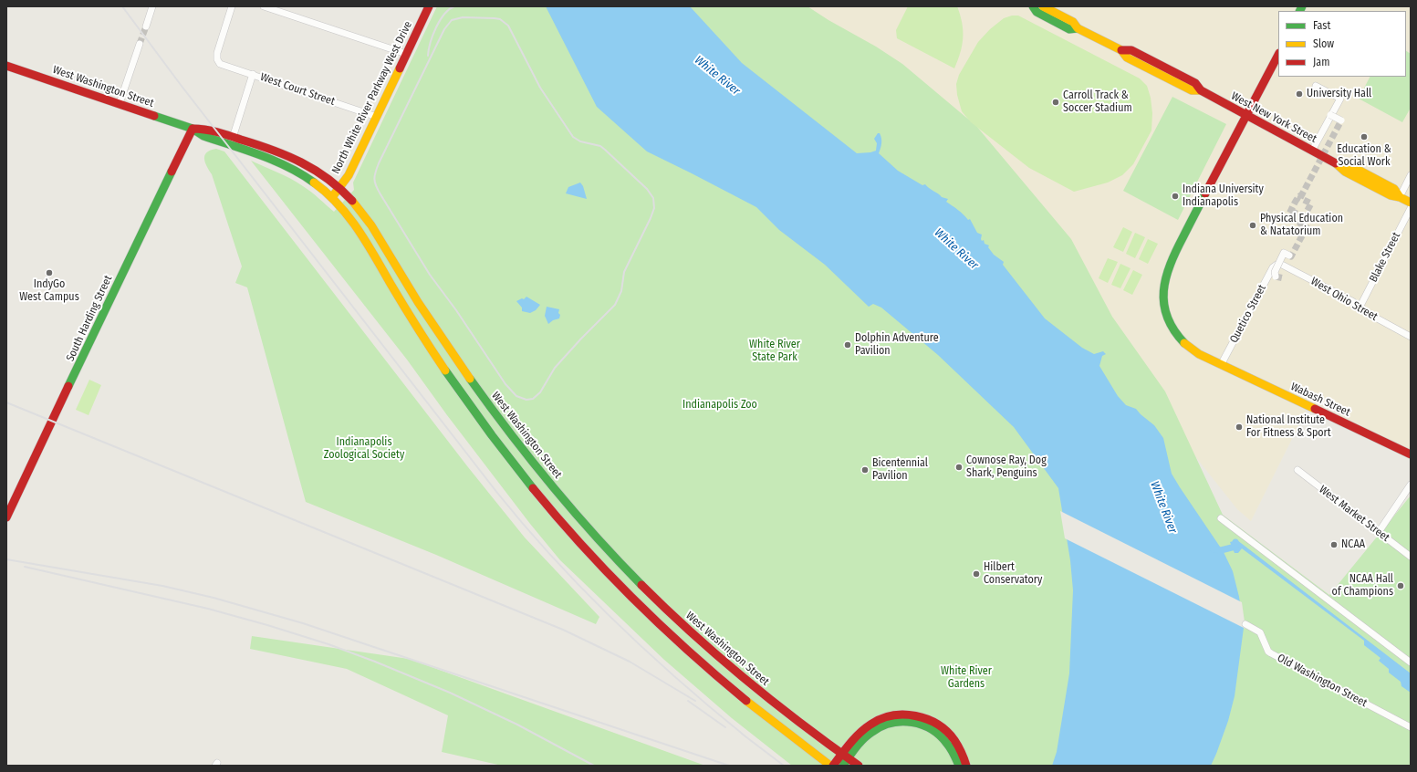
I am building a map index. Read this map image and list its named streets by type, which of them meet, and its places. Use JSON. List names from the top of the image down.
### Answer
{
  "streets": {
    "main road": [
      "West Washington Street",
      "North White River Parkway West Drive",
      "West New York Street",
      "South Harding Street",
      "Wabash Street"
    ],
    "street": [
      "West Court Street",
      "Blake Street",
      "West Ohio Street",
      "Quetico Street",
      "West Market Street",
      "Old Washington Street"
    ]
  },
  "crossings": [
    ["West Washington Street", "North White River Parkway West Drive"],
    ["West Washington Street", "South Harding Street"],
    ["West Court Street", "North White River Parkway West Drive"],
    ["West New York Street", "Wabash Street"],
    ["Blake Street", "West Ohio Street"],
    ["West Ohio Street", "Quetico Street"],
    ["Quetico Street", "Wabash Street"]
  ],
  "water": ["White River"],
  "parks": [
    "White River State Park",
    "Indianapolis Zoo",
    "Indianapolis Zoological Society",
    "White River Gardens"
  ],
  "places": [
    "University Hall",
    "Carroll Track & Soccer Stadium",
    "Education & Social Work",
    "Indiana University Indianapolis",
    "Physical Education & Natatorium",
    "IndyGo West Campus",
    "Dolphin Adventure Pavilion",
    "National Institute For Fitness & Sport",
    "Cownose Ray, Dog Shark, Penguins",
    "Bicentennial Pavilion",
    "NCAA",
    "Hilbert Conservatory",
    "NCAA Hall of Champions"
  ],
  "legend": ["Fast", "Slow", "Jam"]
}
